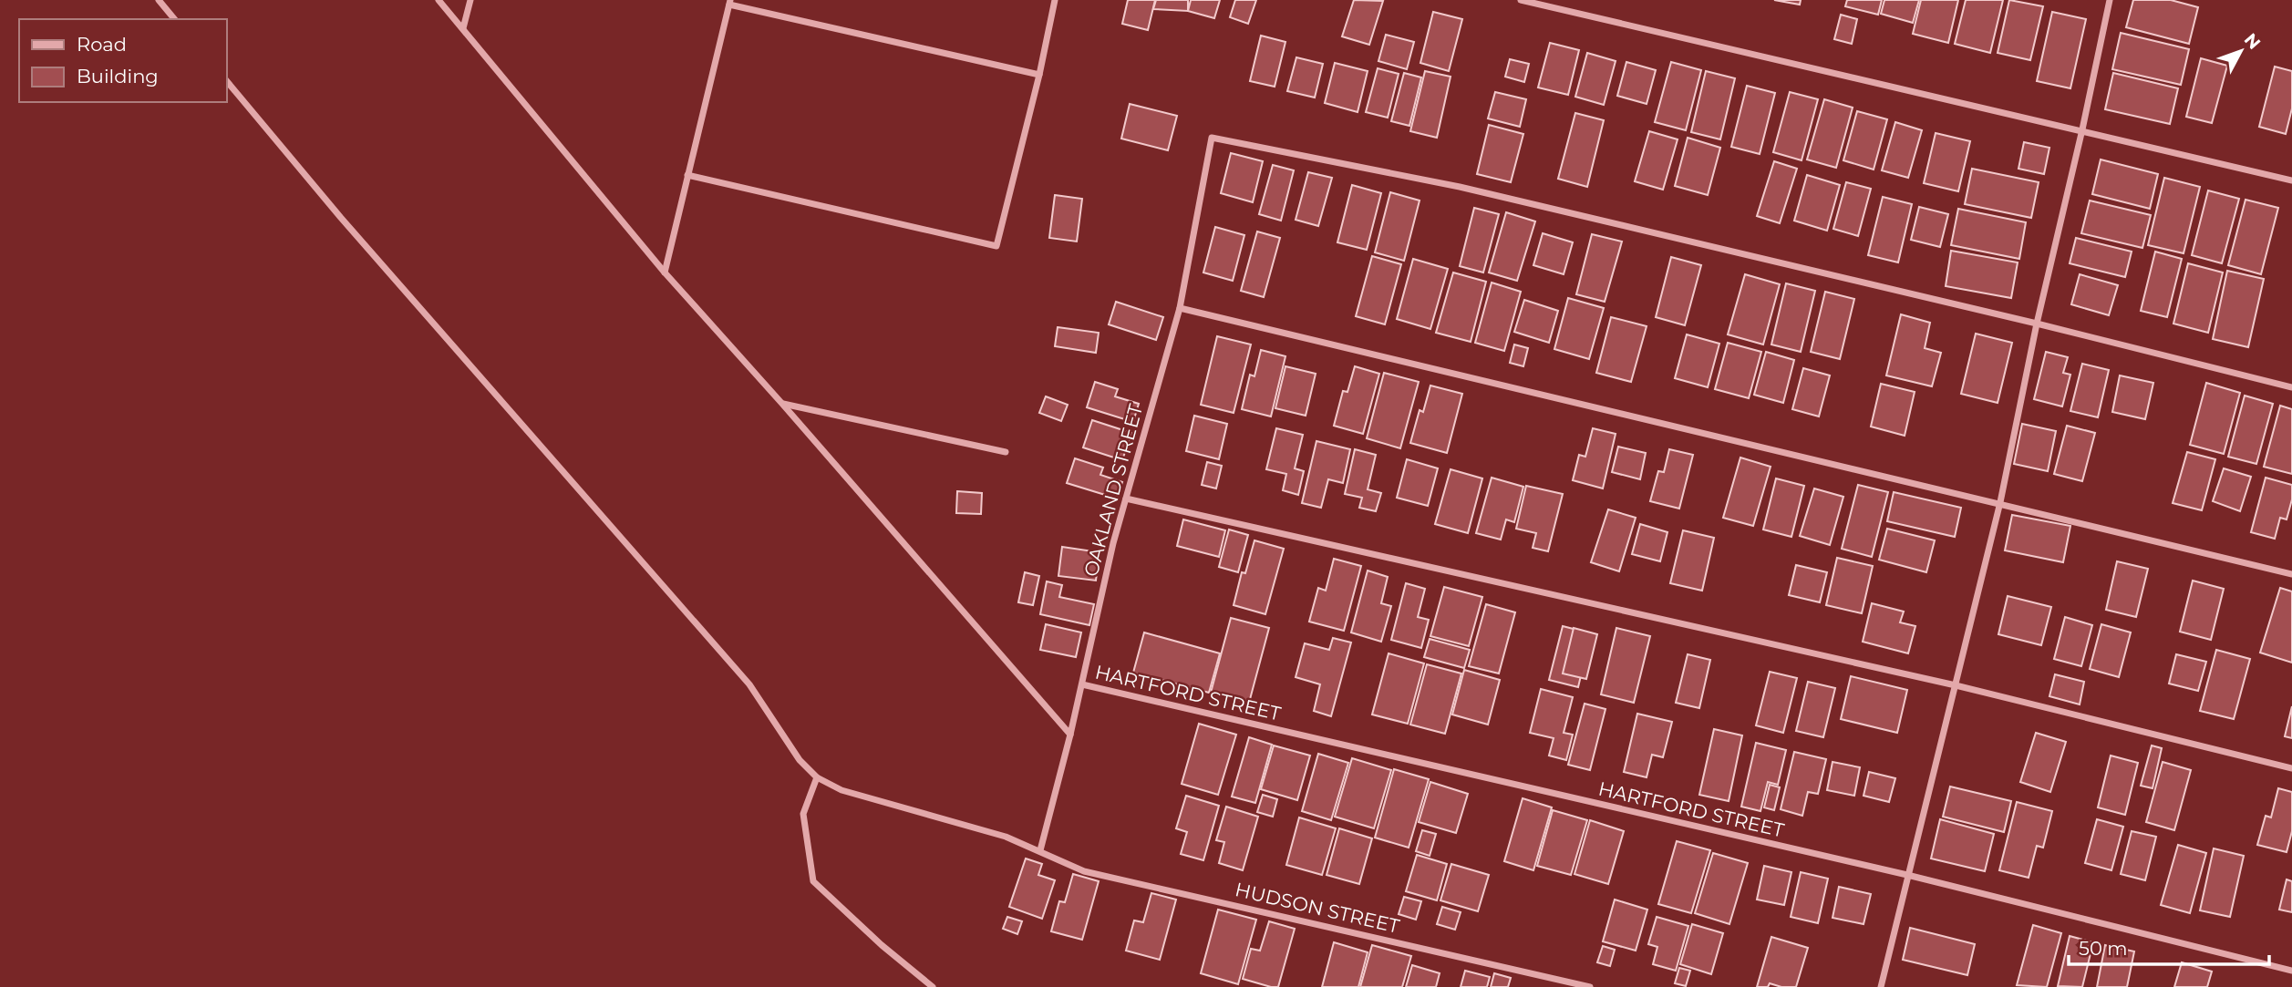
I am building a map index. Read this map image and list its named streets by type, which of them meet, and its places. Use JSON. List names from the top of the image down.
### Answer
{
  "streets": {
    "street": ["OAKLAND STREET", "HARTFORD STREET", "HUDSON STREET"]
  },
  "crossings": [
    ["OAKLAND STREET", "HARTFORD STREET"],
    ["OAKLAND STREET", "HUDSON STREET"]
  ],
  "legend": ["Road", "Building"],
  "scale_bar": "50 m",
  "north": "top right"
}
